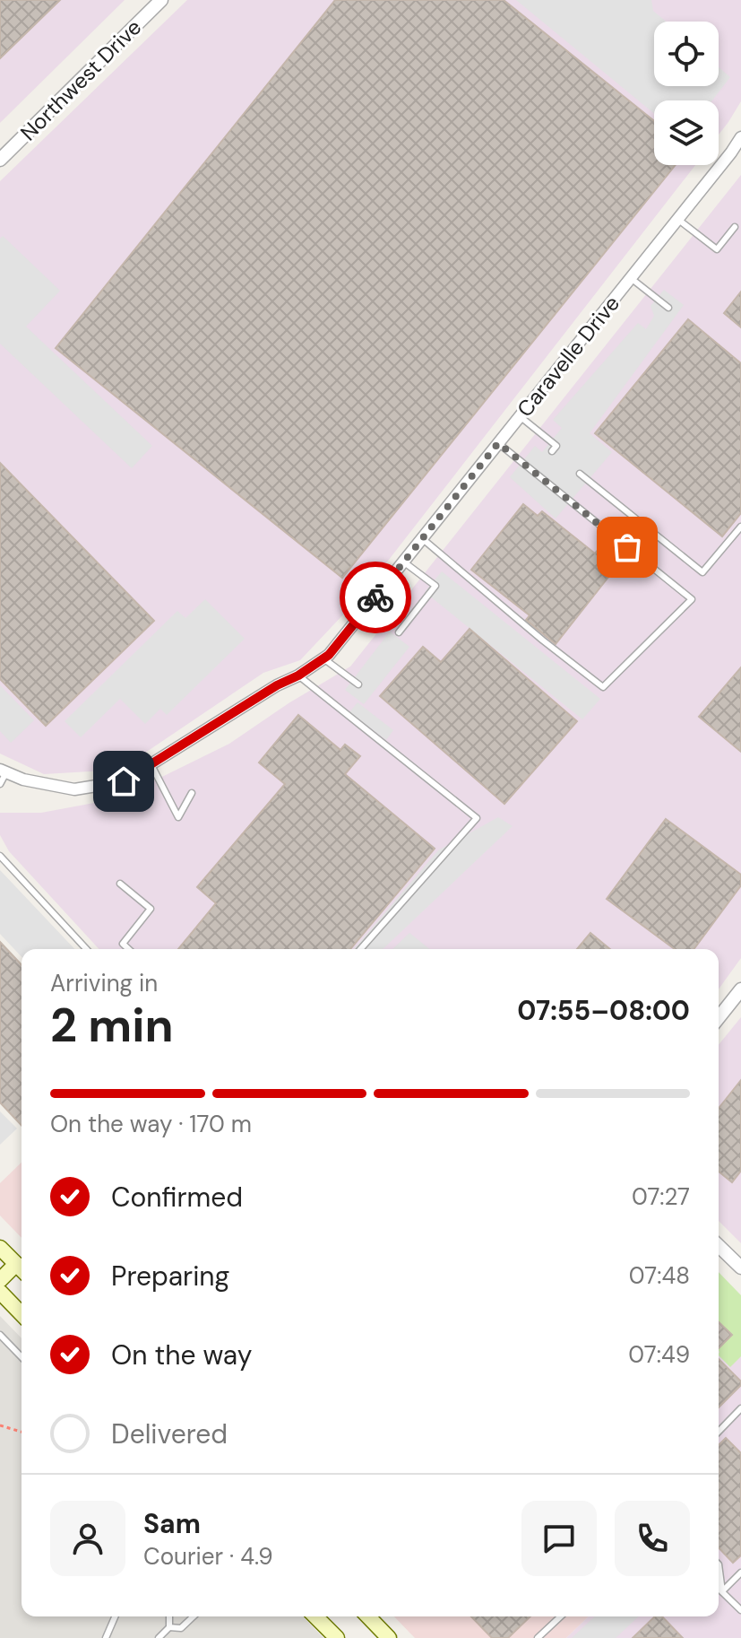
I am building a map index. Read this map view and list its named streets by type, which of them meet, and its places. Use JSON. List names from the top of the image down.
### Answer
{
  "streets": {
    "street": ["Northwest Drive", "Caravelle Drive"]
  },
  "page": {
    "heading": ["2 min", "Arriving in", "07:55–08:00"],
    "panel": ["Sam", "Courier · 4.9"],
    "bar": "On the way · 170 m",
    "list": [
      ["Confirmed", "07:27"],
      ["Preparing", "07:48"],
      ["On the way", "07:49"],
      "Delivered"
    ]
  }
}
